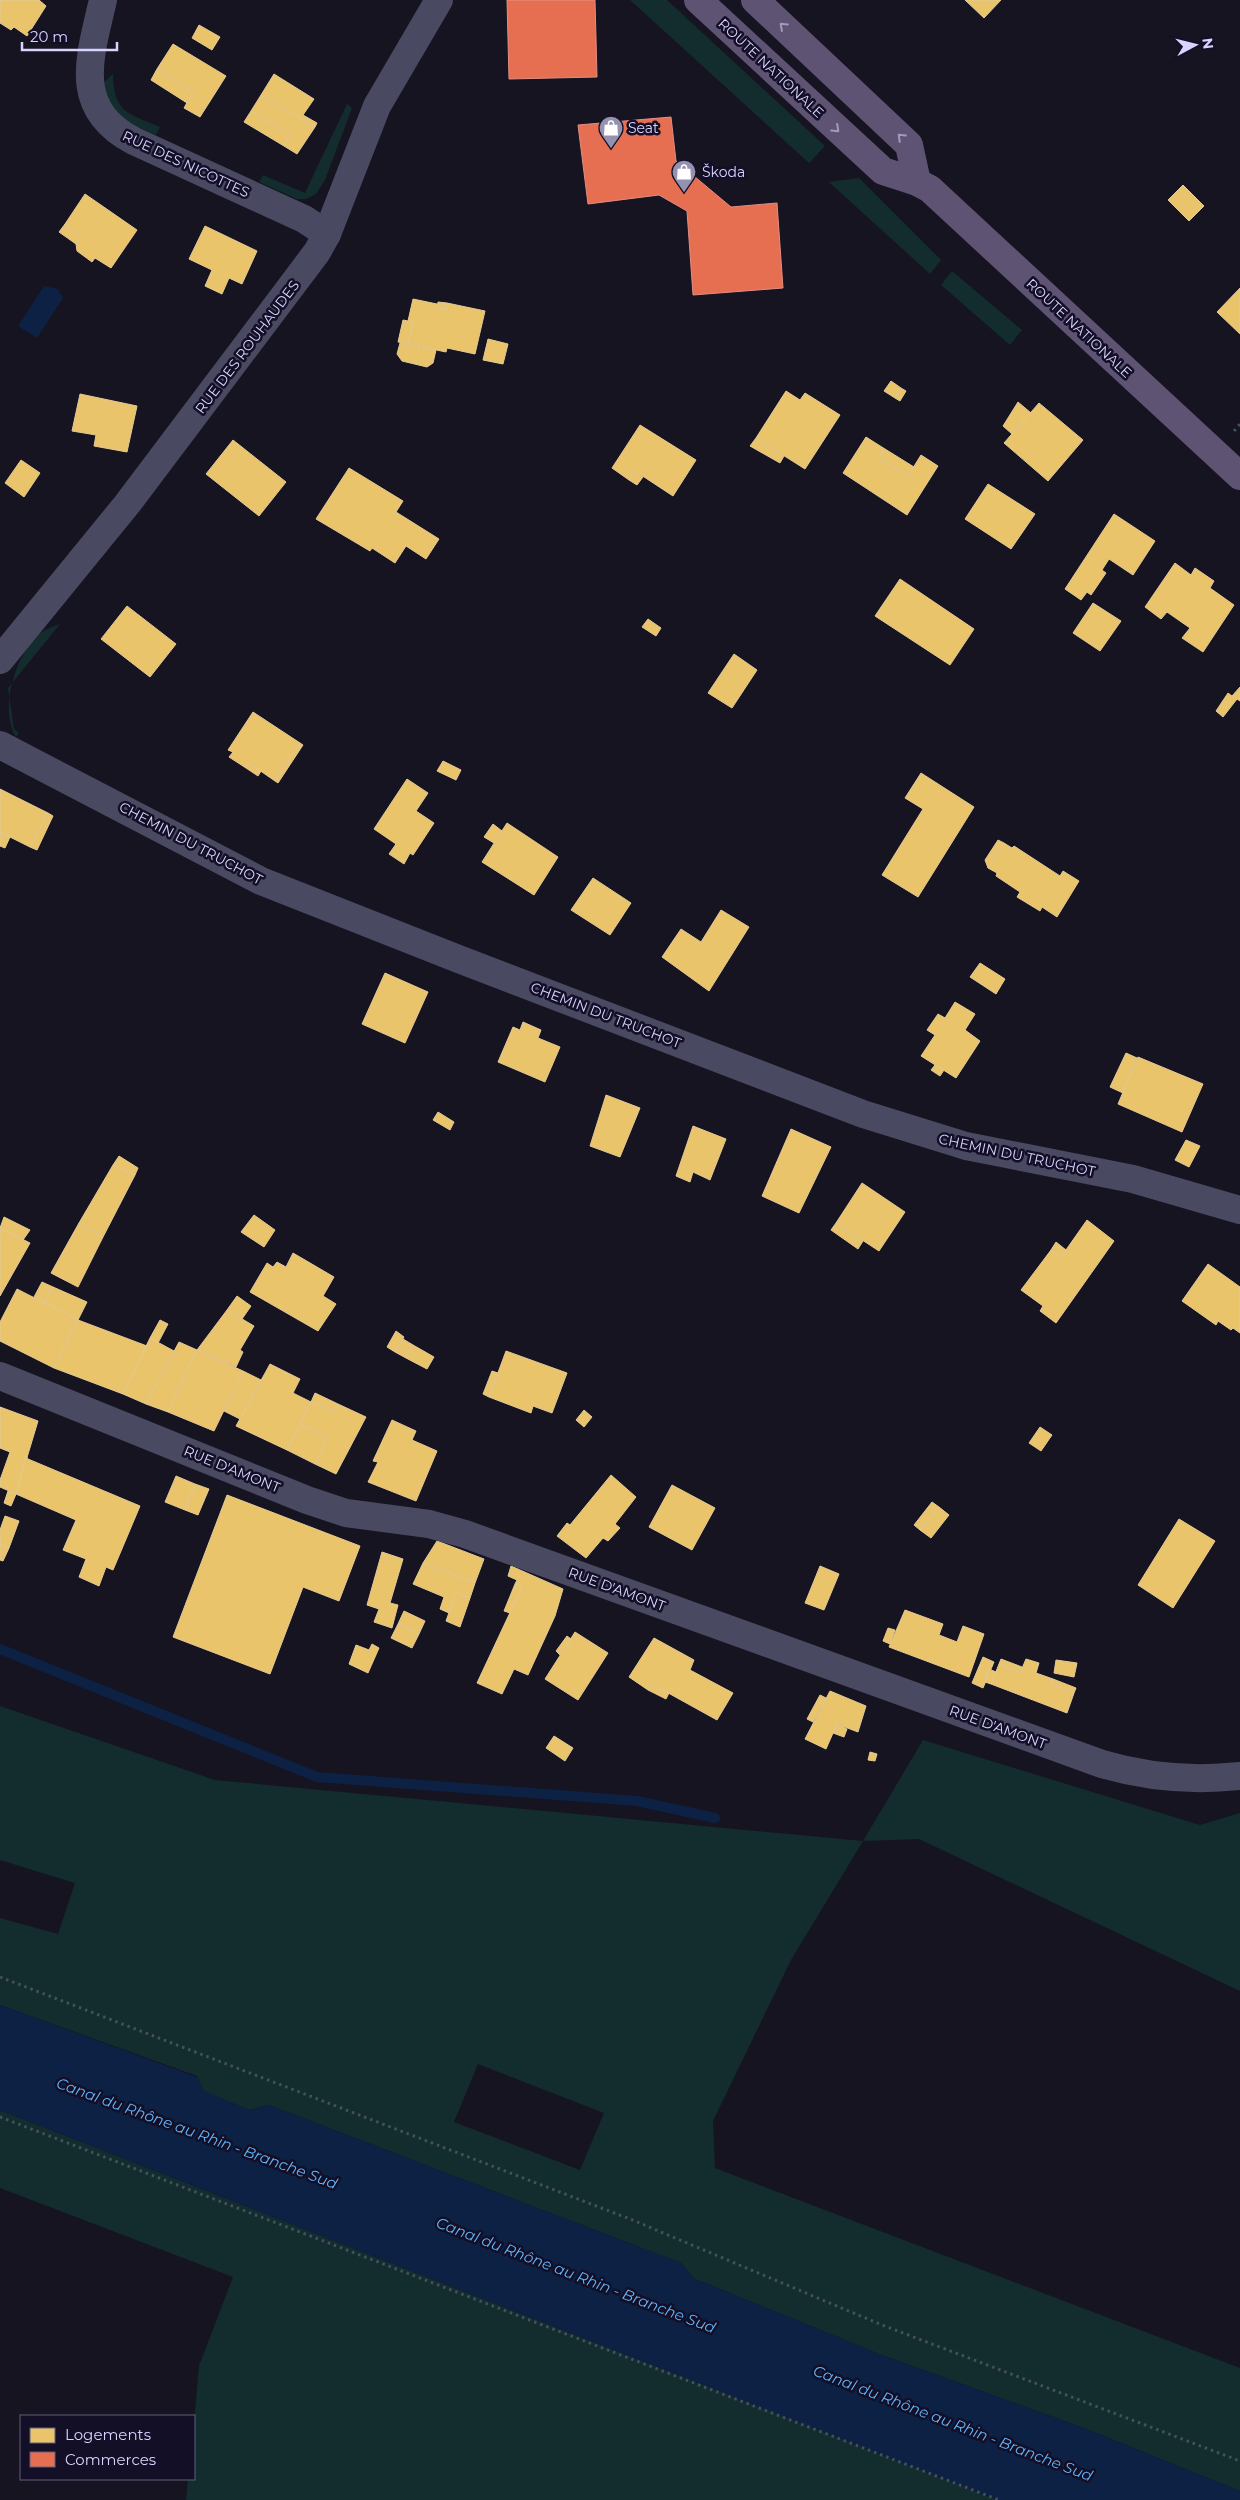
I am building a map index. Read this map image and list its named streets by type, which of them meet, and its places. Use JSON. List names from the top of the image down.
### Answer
{
  "streets": {
    "main road": ["ROUTE NATIONALE"],
    "street": [
      "RUE DES NICOTTES",
      "RUE DES ROUHAUDES",
      "CHEMIN DU TRUCHOT",
      "RUE D'AMONT"
    ]
  },
  "crossings": [
    ["RUE DES NICOTTES", "RUE DES ROUHAUDES"]
  ],
  "water": ["Canal du Rhône au Rhin - Branche Sud"],
  "places": {
    "shop": ["Seat", "Škoda"]
  },
  "legend": ["Logements", "Commerces"],
  "scale_bar": "20 m",
  "north": "right"
}
